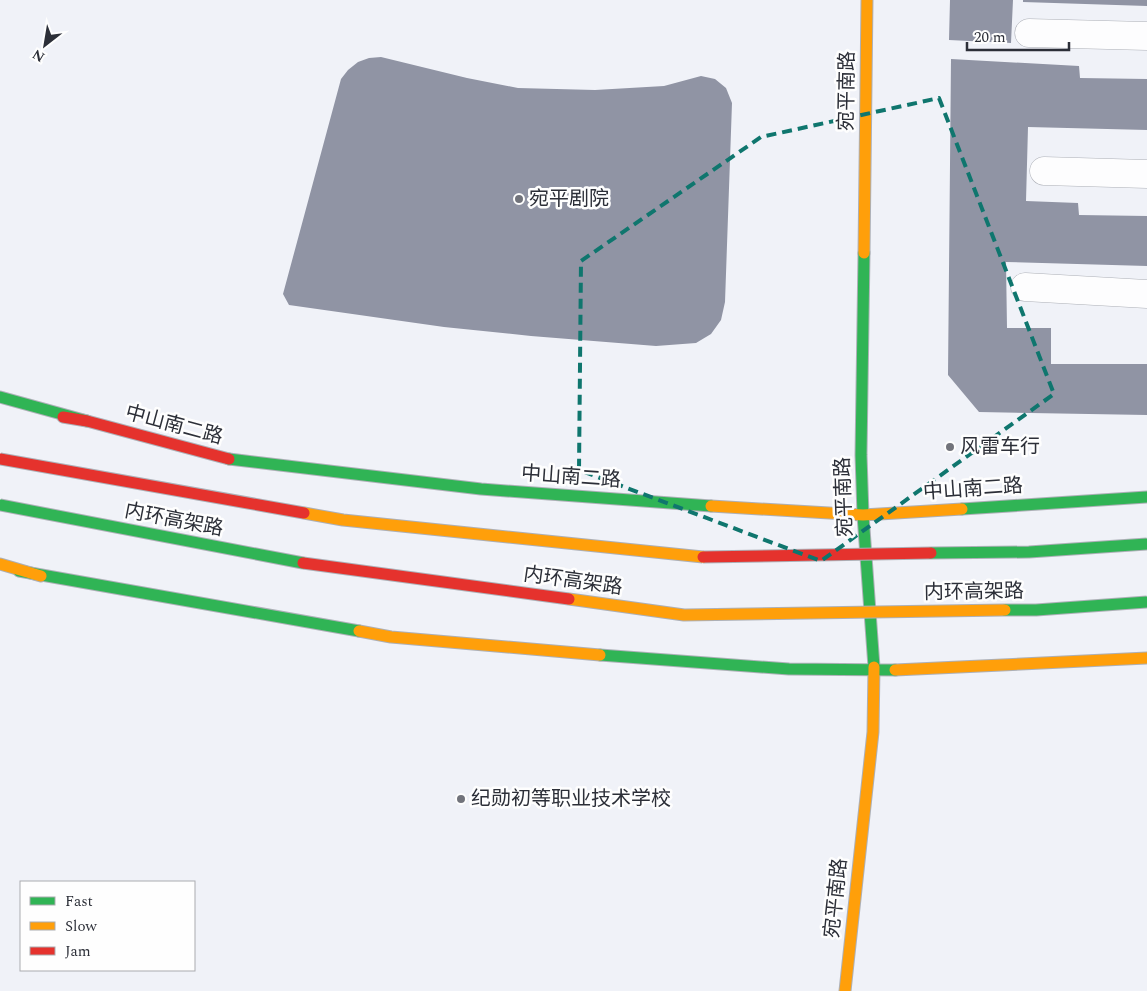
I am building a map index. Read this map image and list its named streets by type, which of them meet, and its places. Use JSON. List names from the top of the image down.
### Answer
{
  "streets": {
    "main road": ["宛平南路", "中山南二路", "内环高架路"]
  },
  "crossings": [
    ["宛平南路", "中山南二路"]
  ],
  "places": ["宛平剧院", "风雷车行", "纪勋初等职业技术学校"],
  "legend": ["Fast", "Slow", "Jam"],
  "scale_bar": "20 m",
  "north": "bottom left"
}
